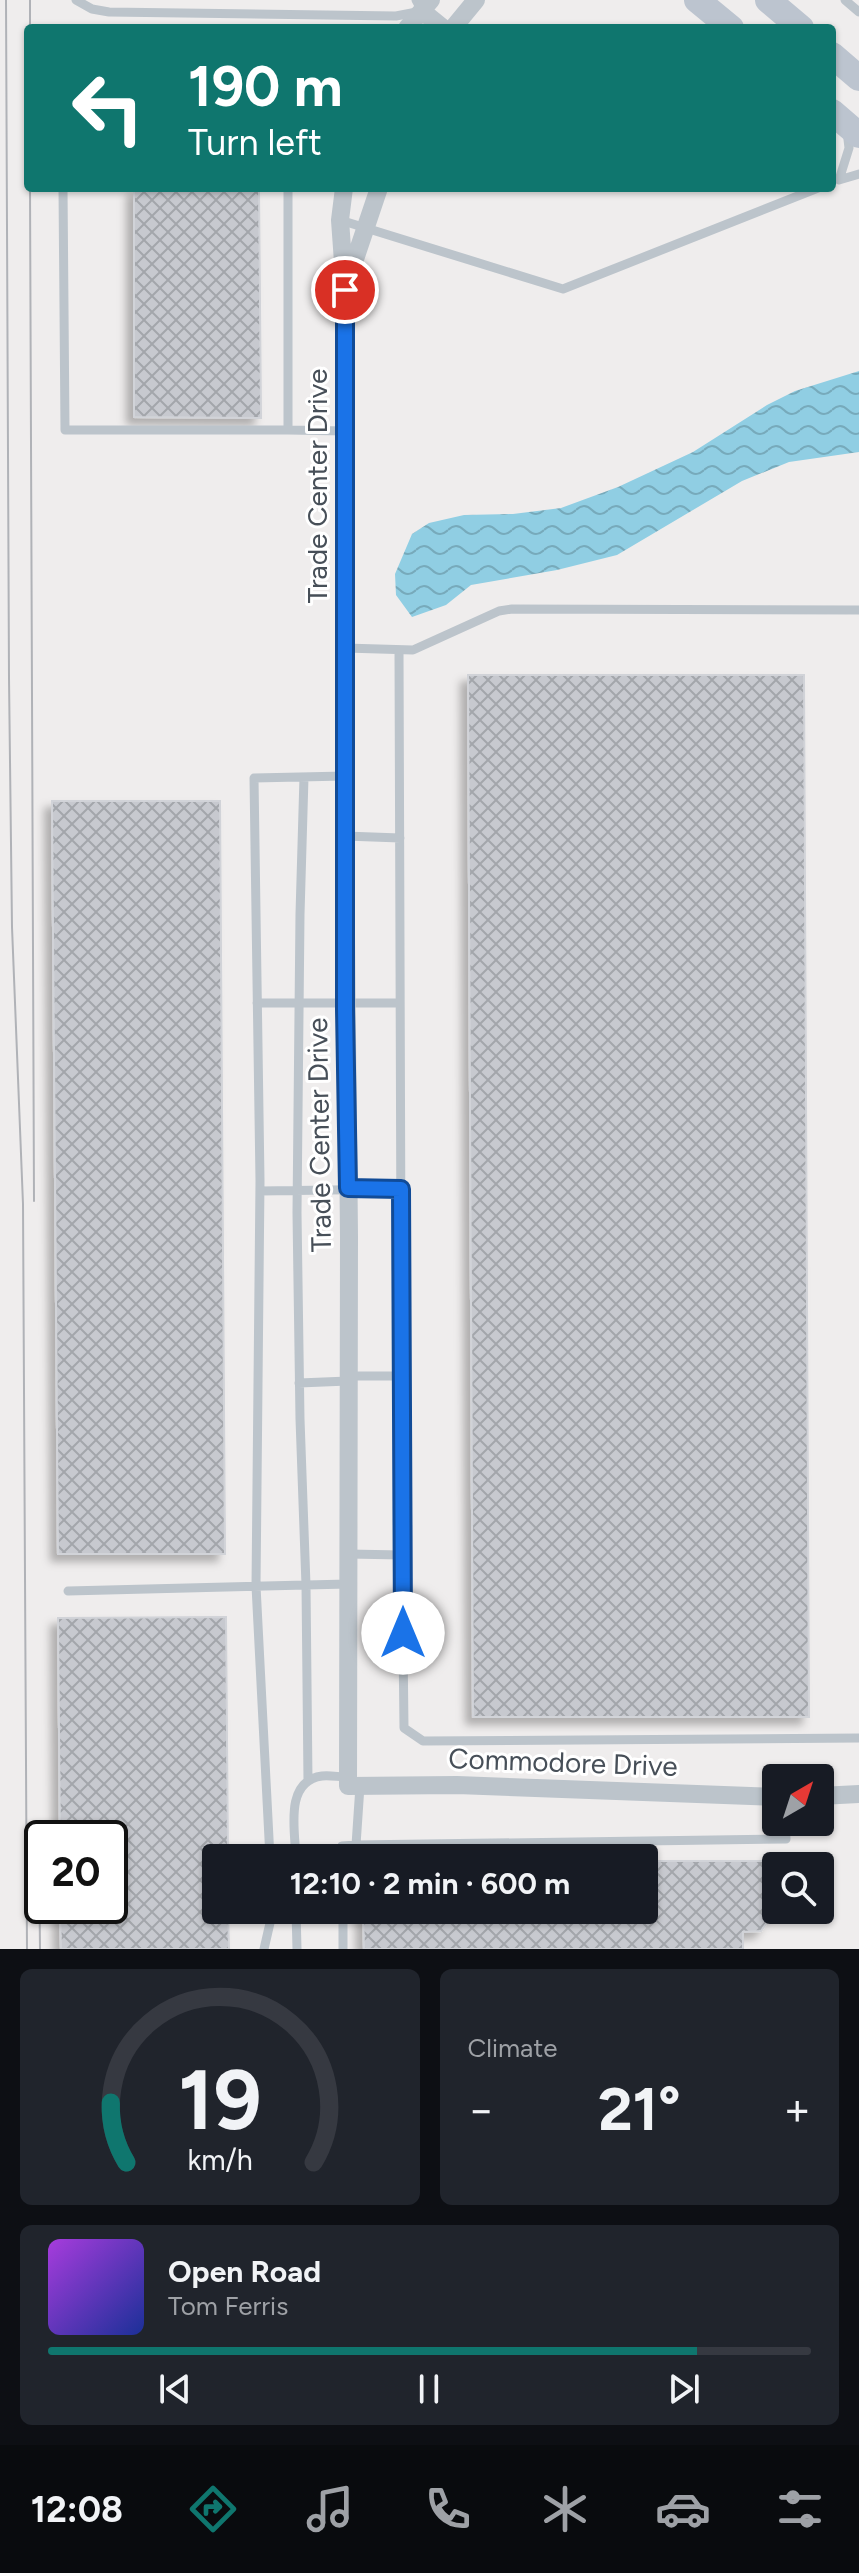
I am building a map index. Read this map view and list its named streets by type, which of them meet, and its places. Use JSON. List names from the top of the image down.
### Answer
{
  "streets": {
    "street": ["Trade Center Drive", "Commodore Drive"]
  },
  "crossings": [
    ["Trade Center Drive", "Commodore Drive"]
  ],
  "north": "top right",
  "page": {
    "turn": ["190 m", "Turn left"],
    "limit": "20",
    "trip": "12:10 · 2 min · 600 m",
    "tile": "Climate",
    "heat": ["−", "21°", "+"],
    "song": ["Open Road", "Tom Ferris"],
    "tabs": "12:08",
    "gauge": ["19", "km/h"]
  }
}
